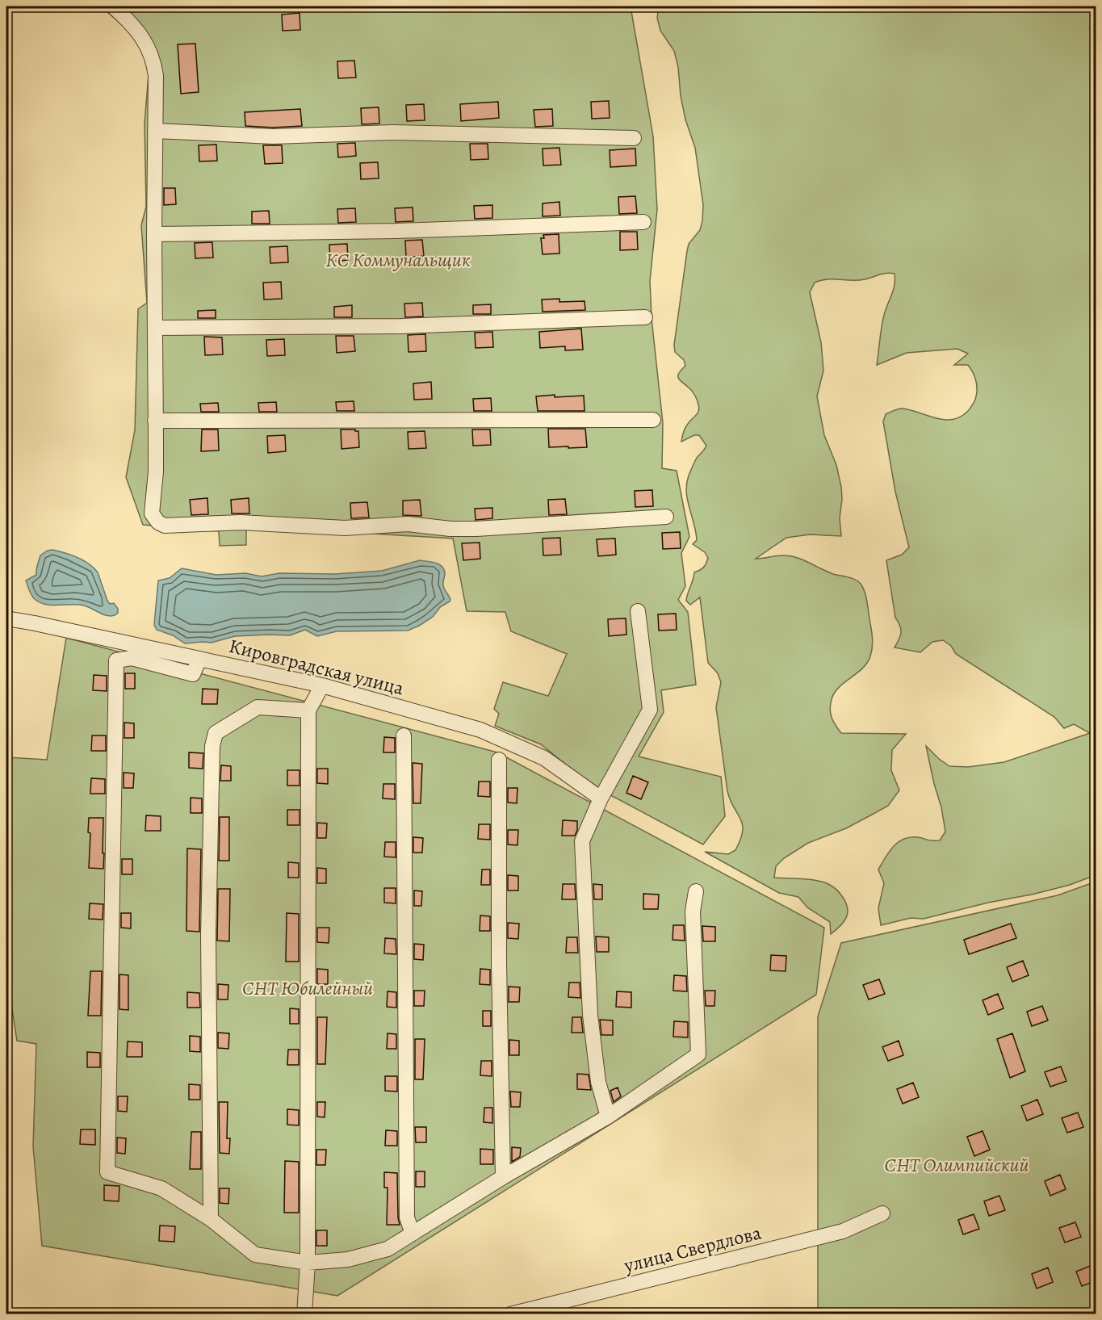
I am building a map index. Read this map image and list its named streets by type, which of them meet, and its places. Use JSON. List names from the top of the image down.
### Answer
{
  "streets": {
    "street": ["Кировградская улица", "улица Свердлова"]
  },
  "parks": ["КС Коммунальщик", "СНТ Юбилейный", "СНТ Олимпийский"]
}
